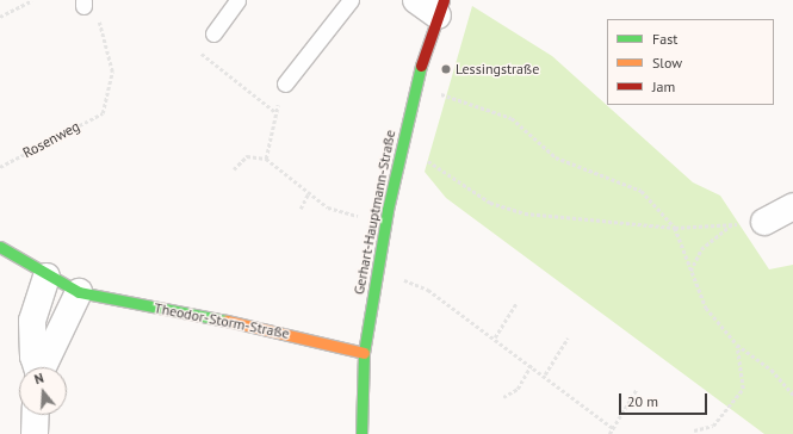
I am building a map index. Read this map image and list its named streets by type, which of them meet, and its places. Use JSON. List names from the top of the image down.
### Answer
{
  "streets": {
    "street": ["Gerhart-Hauptmann-Straße", "Theodor-Storm-Straße"],
    "path": ["Rosenweg"]
  },
  "crossings": [
    ["Gerhart-Hauptmann-Straße", "Theodor-Storm-Straße"]
  ],
  "places": ["Lessingstraße"],
  "legend": ["Fast", "Slow", "Jam"],
  "scale_bar": "20 m",
  "north": "top"
}
